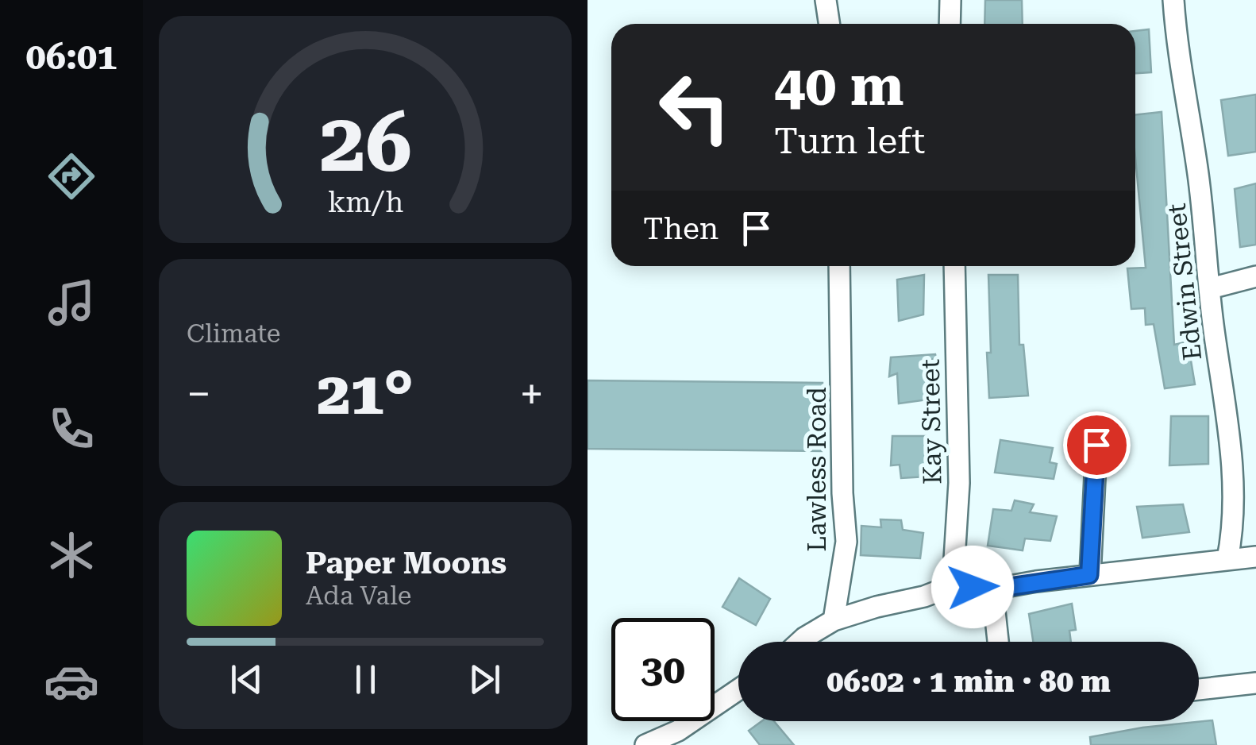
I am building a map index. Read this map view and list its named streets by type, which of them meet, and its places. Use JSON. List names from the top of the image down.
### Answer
{
  "streets": {
    "street": ["Edwin Street", "Kay Street", "Lawless Road"]
  },
  "page": {
    "tabs": "06:01",
    "turn": ["40 m", "Turn left"],
    "then": "Then",
    "tile": "Climate",
    "heat": ["−", "21°", "+"],
    "song": ["Paper Moons", "Ada Vale"],
    "limit": "30",
    "trip": "06:02 · 1 min · 80 m",
    "gauge": ["26", "km/h"]
  }
}
